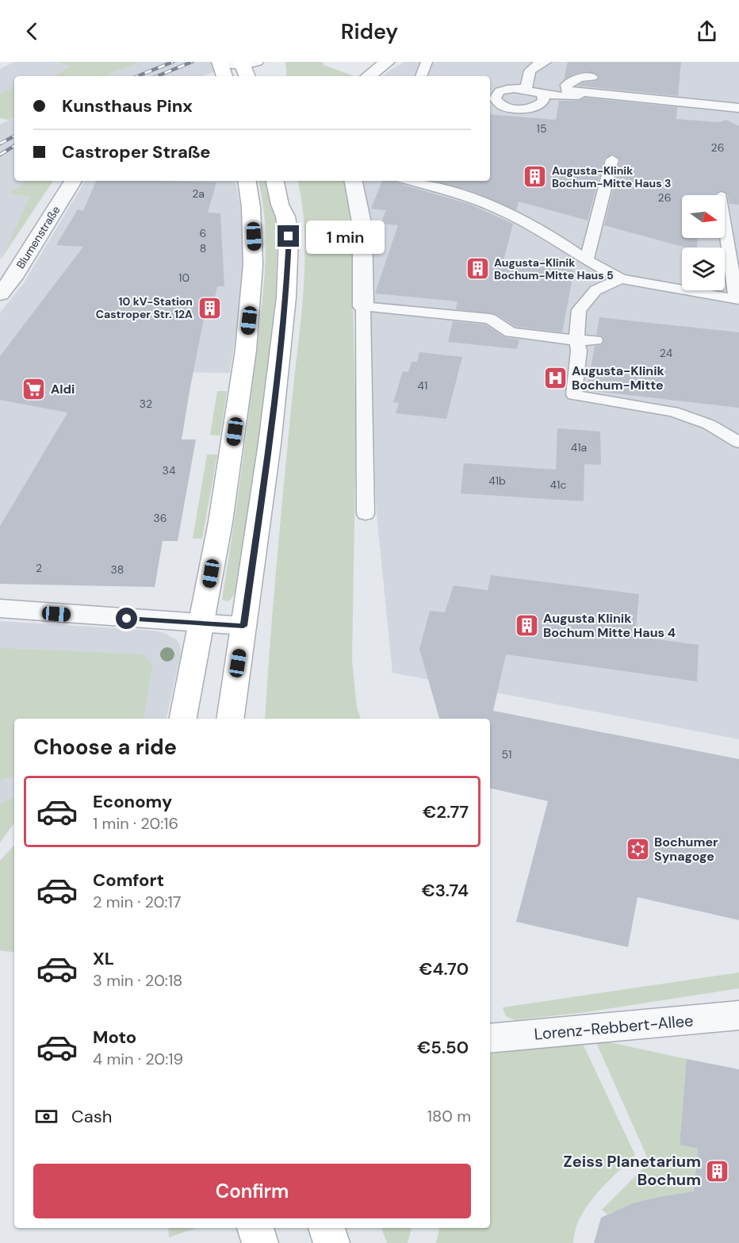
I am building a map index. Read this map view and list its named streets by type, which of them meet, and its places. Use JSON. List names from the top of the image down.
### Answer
{
  "streets": {
    "street": ["Blumenstraße", "Lorenz-Rebbert-Allee"]
  },
  "places": {
    "building": [
      "Augusta-Klinik Bochum-Mitte Haus 3",
      "Augusta-Klinik Bochum-Mitte Haus 5",
      "10 kV-Station Castroper Str. 12A",
      "Augusta Klinik Bochum Mitte Haus 4",
      "Zeiss Planetarium Bochum"
    ],
    "hospital": ["Augusta-Klinik Bochum-Mitte"],
    "supermarket": ["Aldi"],
    "synagogue": ["Bochumer Synagoge"]
  },
  "house_numbers": [
    "15",
    "26",
    "2a",
    "26",
    "6",
    "8",
    "10",
    "24",
    "41",
    "32",
    "41a",
    "34",
    "41b",
    "41c",
    "36",
    "2",
    "38",
    "51"
  ],
  "north": "right",
  "page": {
    "header": "Ridey",
    "banner": ["Kunsthaus Pinx", "Castroper Straße"],
    "bubble": "1 min",
    "heading": "Choose a ride",
    "list": [
      {
        "name": "Economy",
        "note": "1 min · 20:16",
        "value": "€2.77"
      },
      {
        "name": "Comfort",
        "note": "2 min · 20:17",
        "value": "€3.74"
      },
      {
        "name": "XL",
        "note": "3 min · 20:18",
        "value": "€4.70"
      },
      {
        "name": "Moto",
        "note": "4 min · 20:19",
        "value": "€5.50"
      }
    ],
    "pay": ["Cash", "180 m"],
    "buttons": "Confirm"
  }
}
